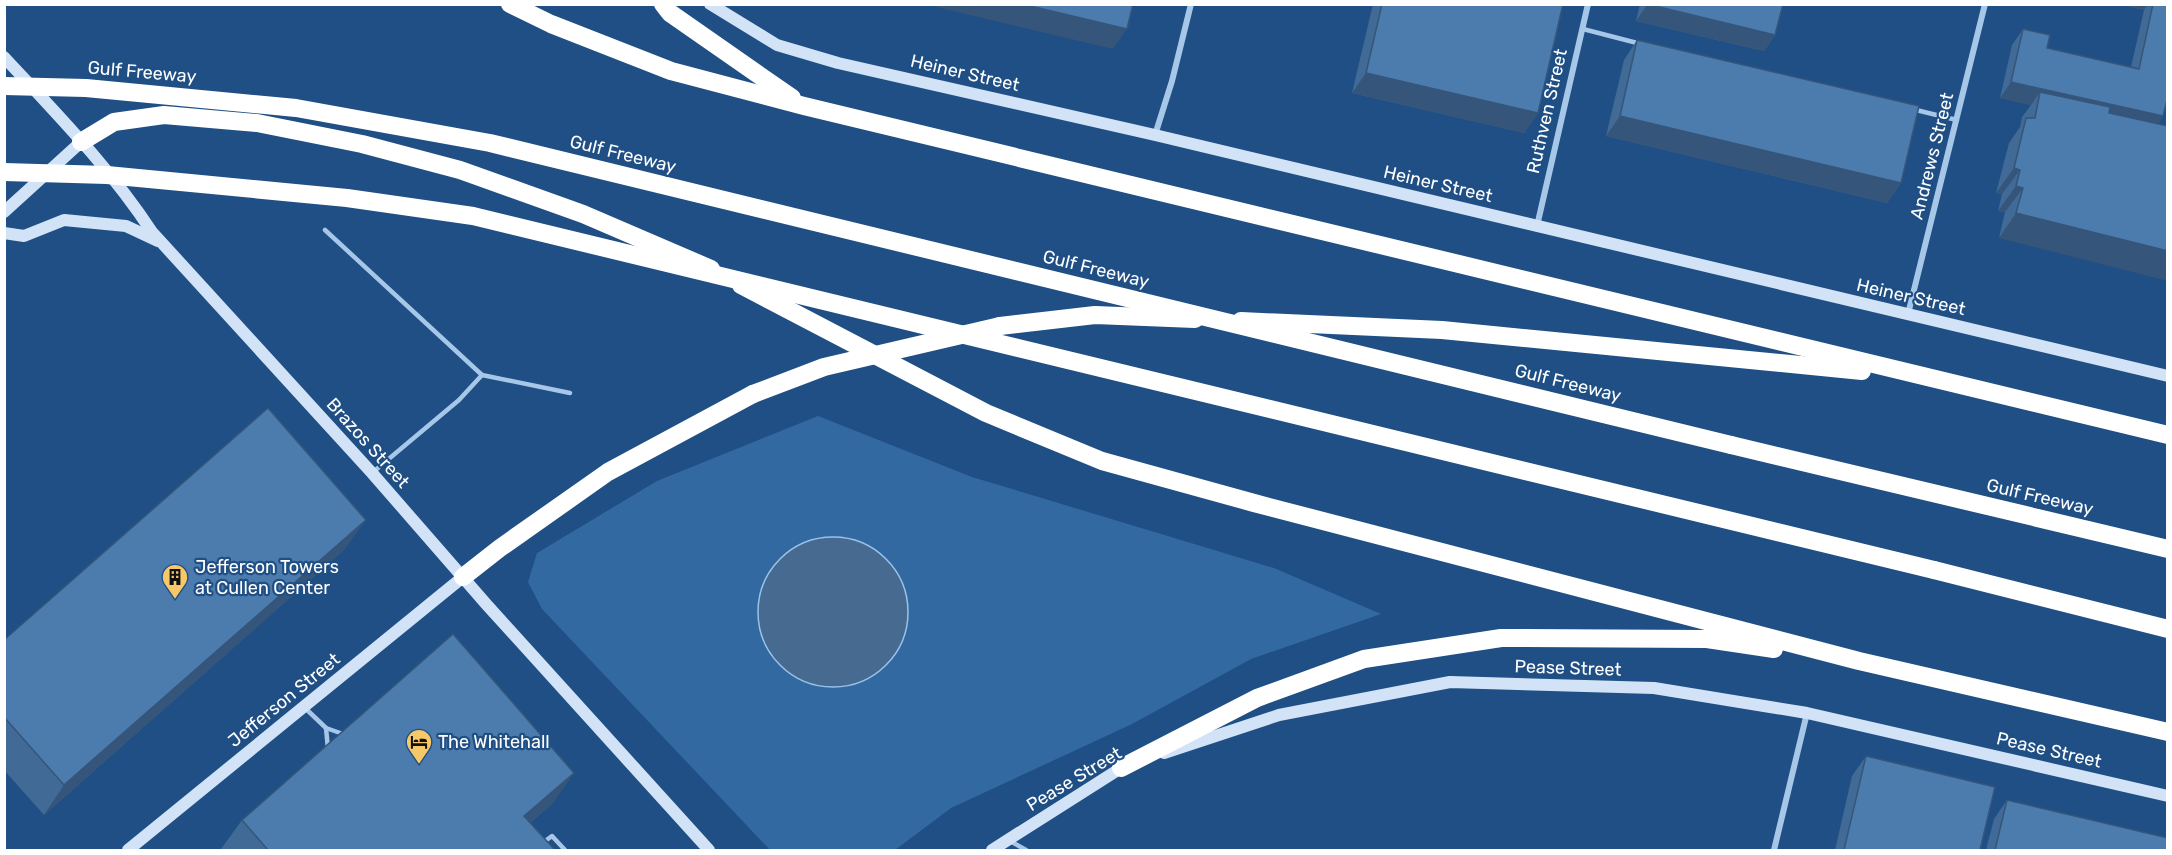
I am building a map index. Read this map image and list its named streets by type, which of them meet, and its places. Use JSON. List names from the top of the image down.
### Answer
{
  "streets": {
    "highway": ["Gulf Freeway"],
    "street": [
      "Heiner Street",
      "Ruthven Street",
      "Andrews Street",
      "Brazos Street",
      "Pease Street",
      "Jefferson Street"
    ]
  },
  "crossings": [
    ["Heiner Street", "Ruthven Street"],
    ["Heiner Street", "Andrews Street"],
    ["Brazos Street", "Jefferson Street"]
  ],
  "places": {
    "building": ["Jefferson Towers at Cullen Center"],
    "hotel": ["The Whitehall"]
  }
}
